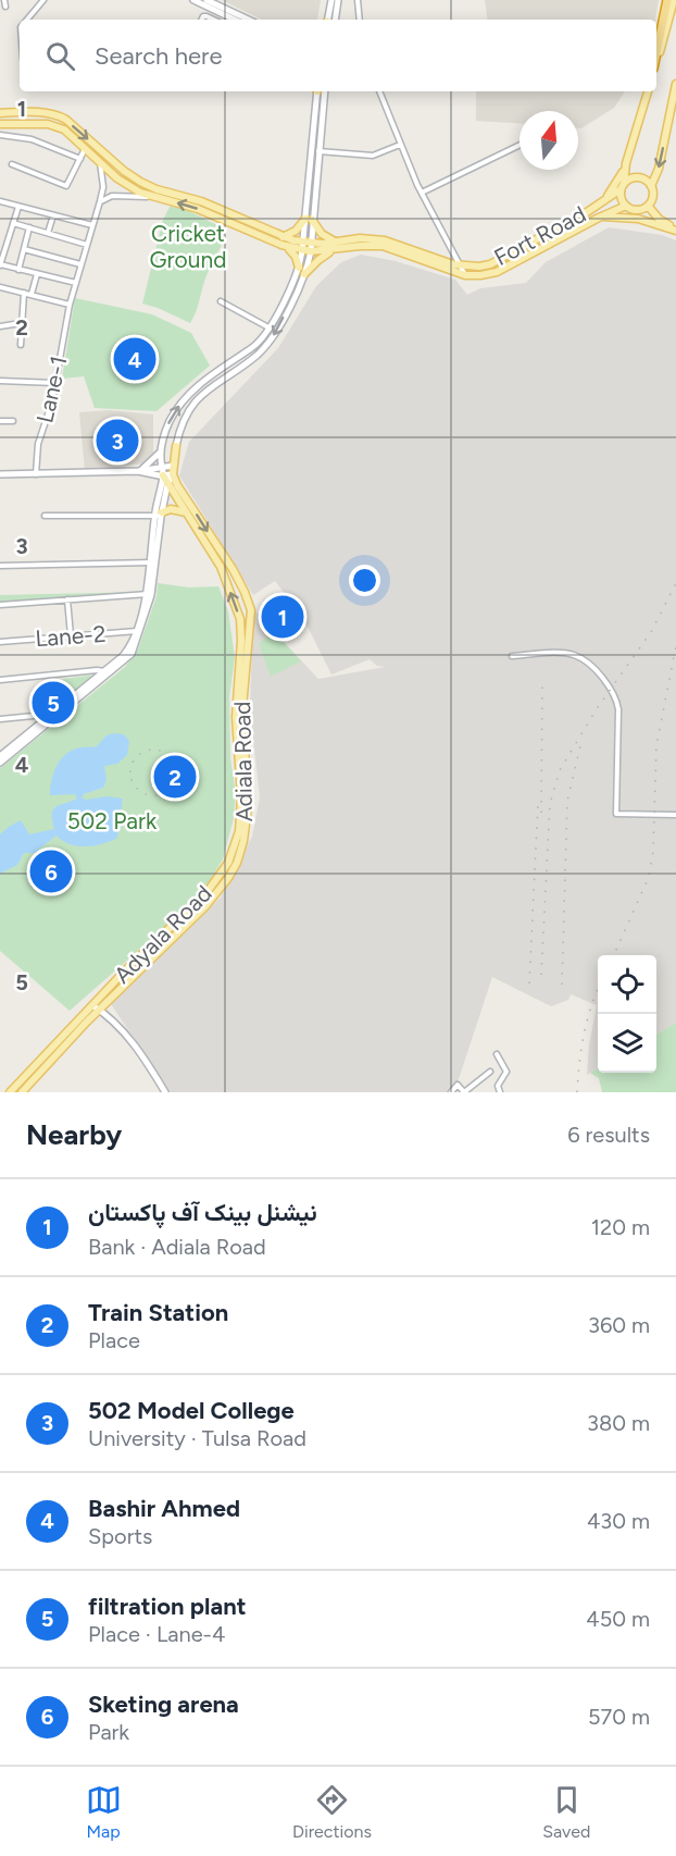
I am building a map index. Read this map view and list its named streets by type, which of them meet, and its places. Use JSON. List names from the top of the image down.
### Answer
{
  "streets": {
    "main road": ["Fort Road", "Adiala Road", "Adyala Road"],
    "street": ["Lane-1", "Lane-2"]
  },
  "crossings": [
    ["Adiala Road", "Adyala Road"]
  ],
  "one_way": ["Adiala Road", "Adyala Road"],
  "parks": ["Cricket Ground", "502 Park"],
  "north": "top",
  "page": {
    "search": "Search here",
    "pins": [
      "4",
      "3",
      "1",
      "5",
      "2",
      "6"
    ],
    "heading": ["Nearby", "6 results"],
    "list": [
      {
        "mark": "1",
        "name": "نیشنل بینک آف پاکستان",
        "note": "Bank · Adiala Road",
        "value": "120 m"
      },
      {
        "mark": "2",
        "name": "Train Station",
        "note": "Place",
        "value": "360 m"
      },
      {
        "mark": "3",
        "name": "502 Model College",
        "note": "University · Tulsa Road",
        "value": "380 m"
      },
      {
        "mark": "4",
        "name": "Bashir Ahmed",
        "note": "Sports",
        "value": "430 m"
      },
      {
        "mark": "5",
        "name": "filtration plant",
        "note": "Place · Lane-4",
        "value": "450 m"
      },
      {
        "mark": "6",
        "name": "Sketing arena",
        "note": "Park",
        "value": "570 m"
      }
    ],
    "nav": ["Map", "Directions", "Saved"]
  },
  "grid": {
    "rows": [
      "1",
      "2",
      "3",
      "4",
      "5"
    ]
  }
}
